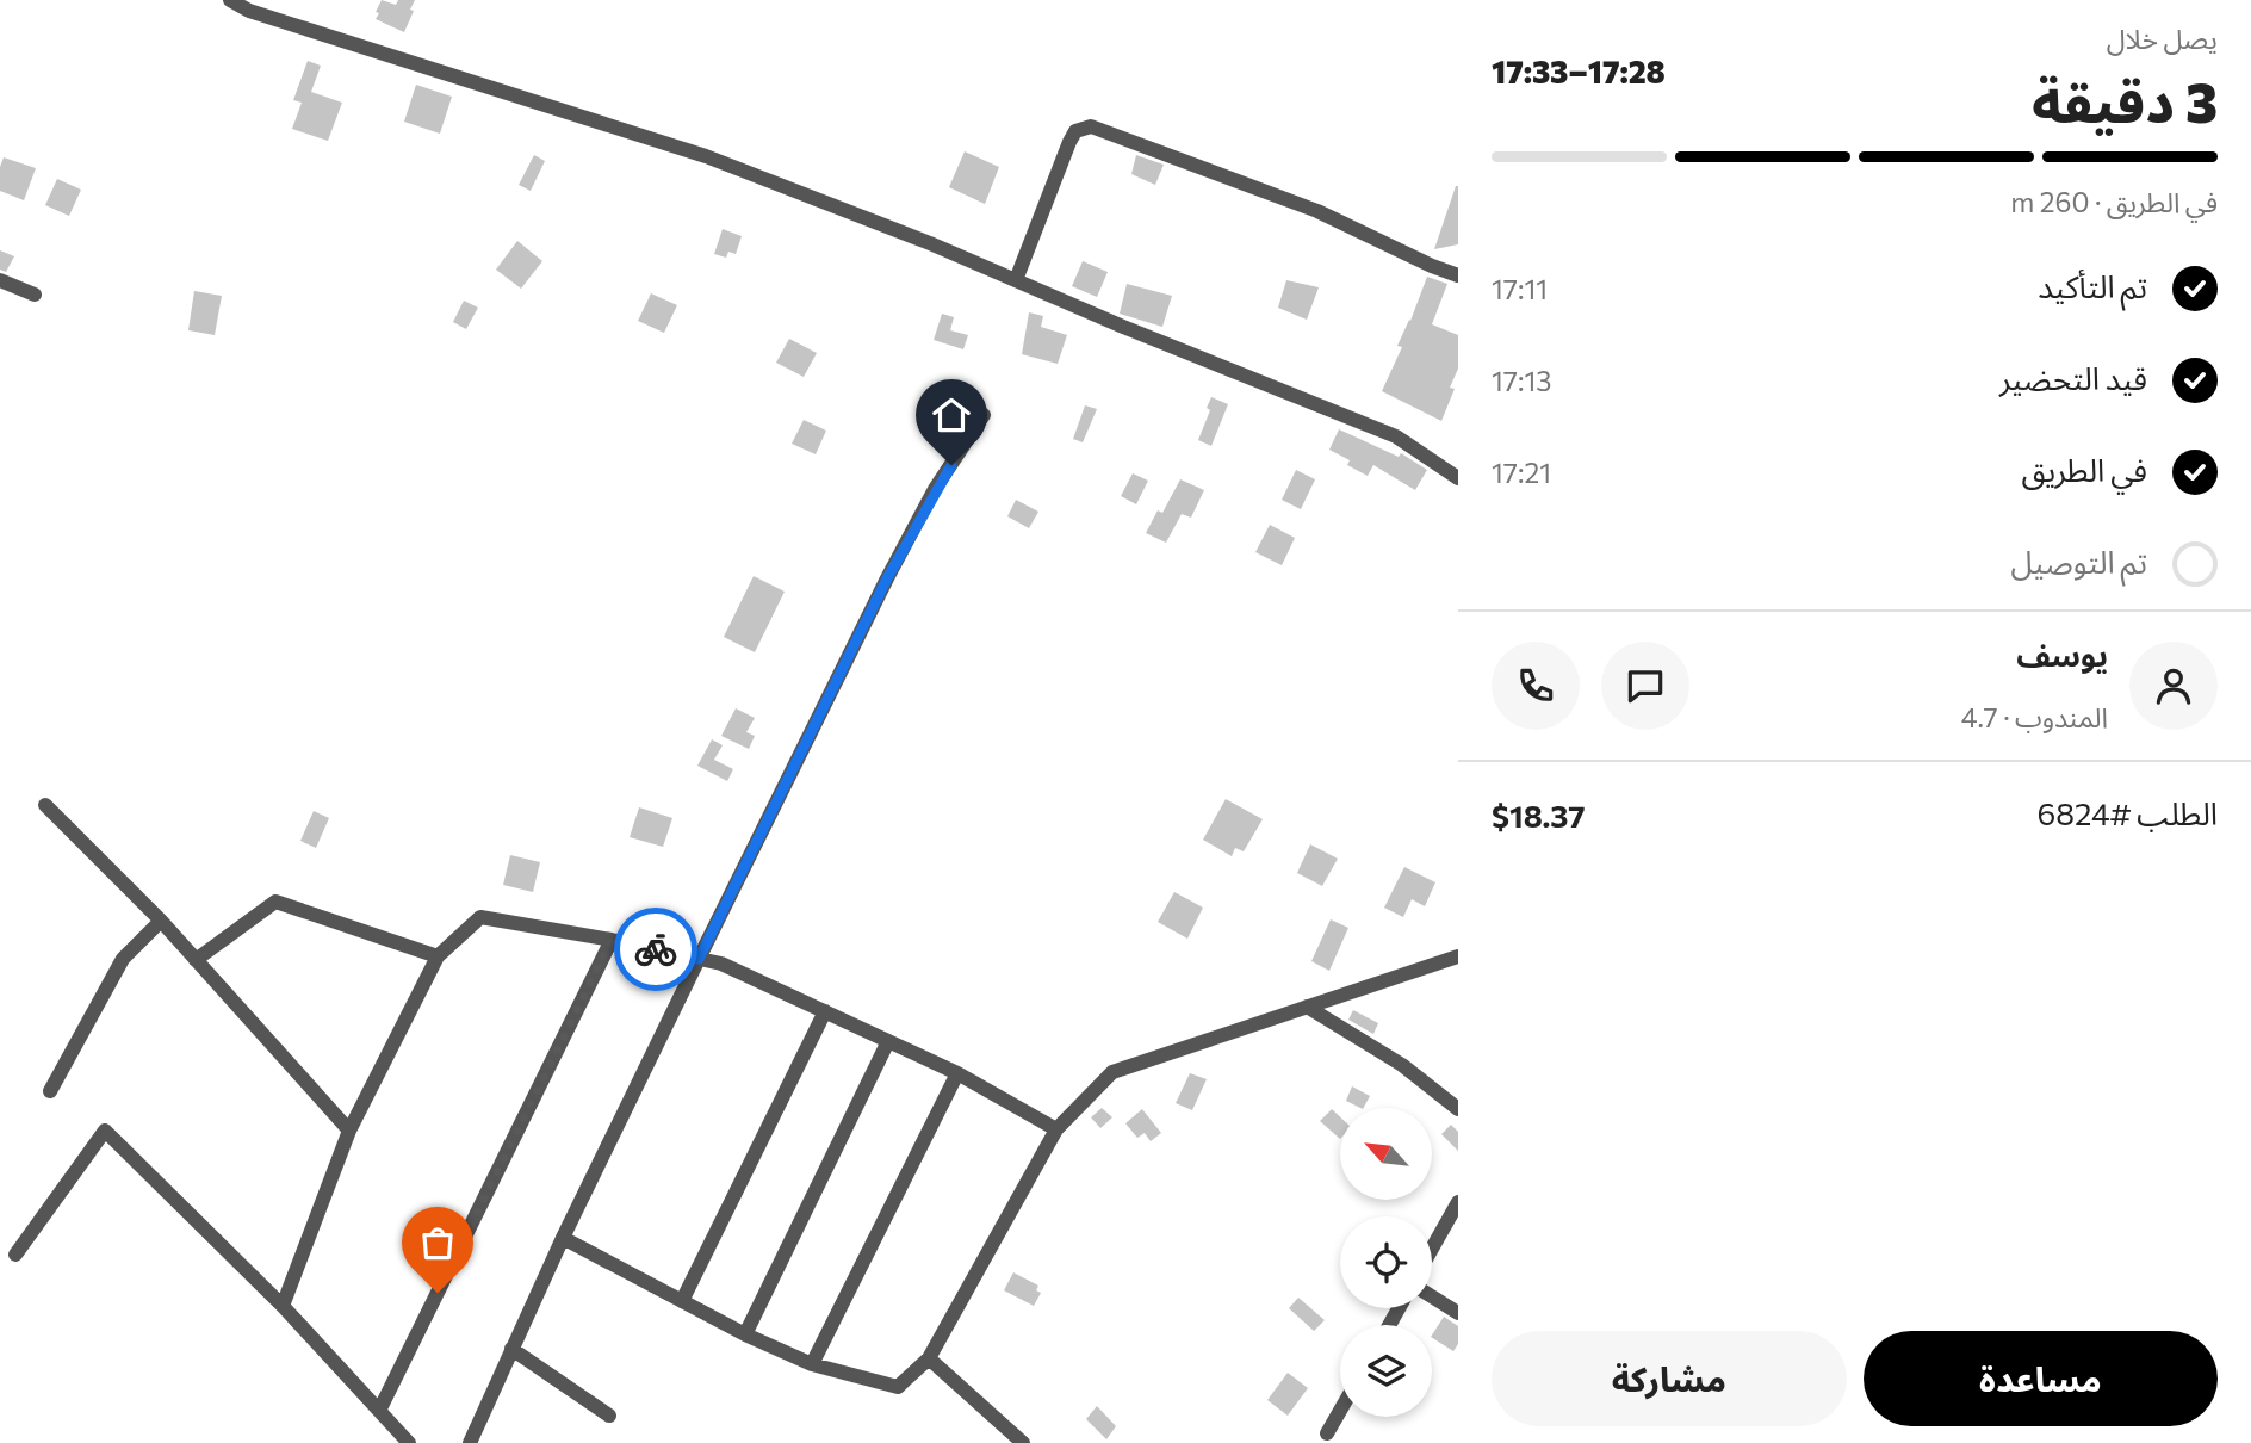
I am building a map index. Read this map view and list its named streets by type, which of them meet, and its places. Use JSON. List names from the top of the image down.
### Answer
{
  "north": "top left",
  "page": {
    "heading": ["3 دقيقة", "يصل خلال", "17:28–17:33"],
    "panel": [
      "يوسف",
      "المندوب · 4.7",
      "الطلب #6824",
      "$18.37"
    ],
    "bar": "في الطريق · 260 m",
    "list": [
      ["تم التأكيد", "17:11"],
      ["قيد التحضير", "17:13"],
      ["في الطريق", "17:21"],
      "تم التوصيل"
    ],
    "buttons": ["مساعدة", "مشاركة"]
  }
}
